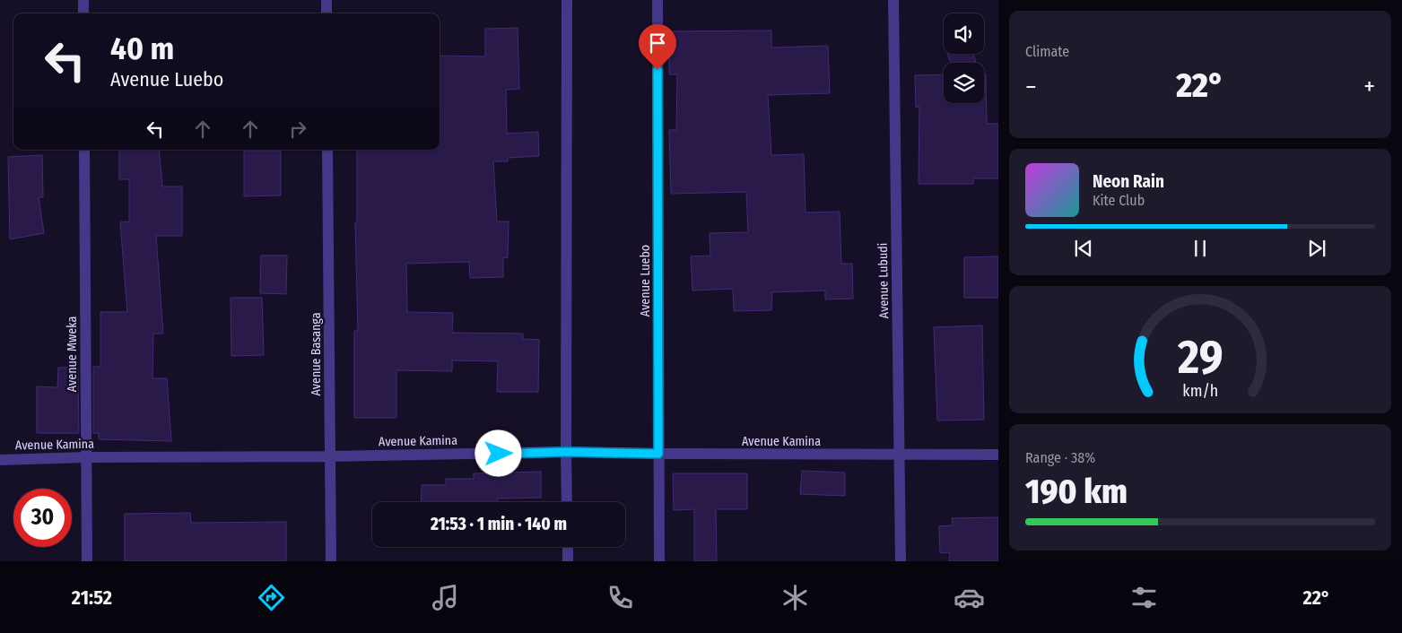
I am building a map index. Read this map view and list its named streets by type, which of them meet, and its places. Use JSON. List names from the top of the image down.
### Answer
{
  "streets": {
    "street": [
      "Avenue Luebo",
      "Avenue Lubudi",
      "Avenue Mweka",
      "Avenue Basanga",
      "Avenue Kamina"
    ]
  },
  "crossings": [
    ["Avenue Luebo", "Avenue Kamina"],
    ["Avenue Lubudi", "Avenue Kamina"],
    ["Avenue Mweka", "Avenue Kamina"],
    ["Avenue Basanga", "Avenue Kamina"]
  ],
  "page": {
    "tile": [
      "Climate",
      ["Range · 38%", "190 km"]
    ],
    "turn": ["40 m", "Avenue Luebo"],
    "heat": ["−", "22°", "+"],
    "song": ["Neon Rain", "Kite Club"],
    "limit": "30",
    "trip": "21:53 · 1 min · 140 m",
    "tabs": ["21:52", "22°"],
    "gauge": ["29", "km/h"]
  }
}
